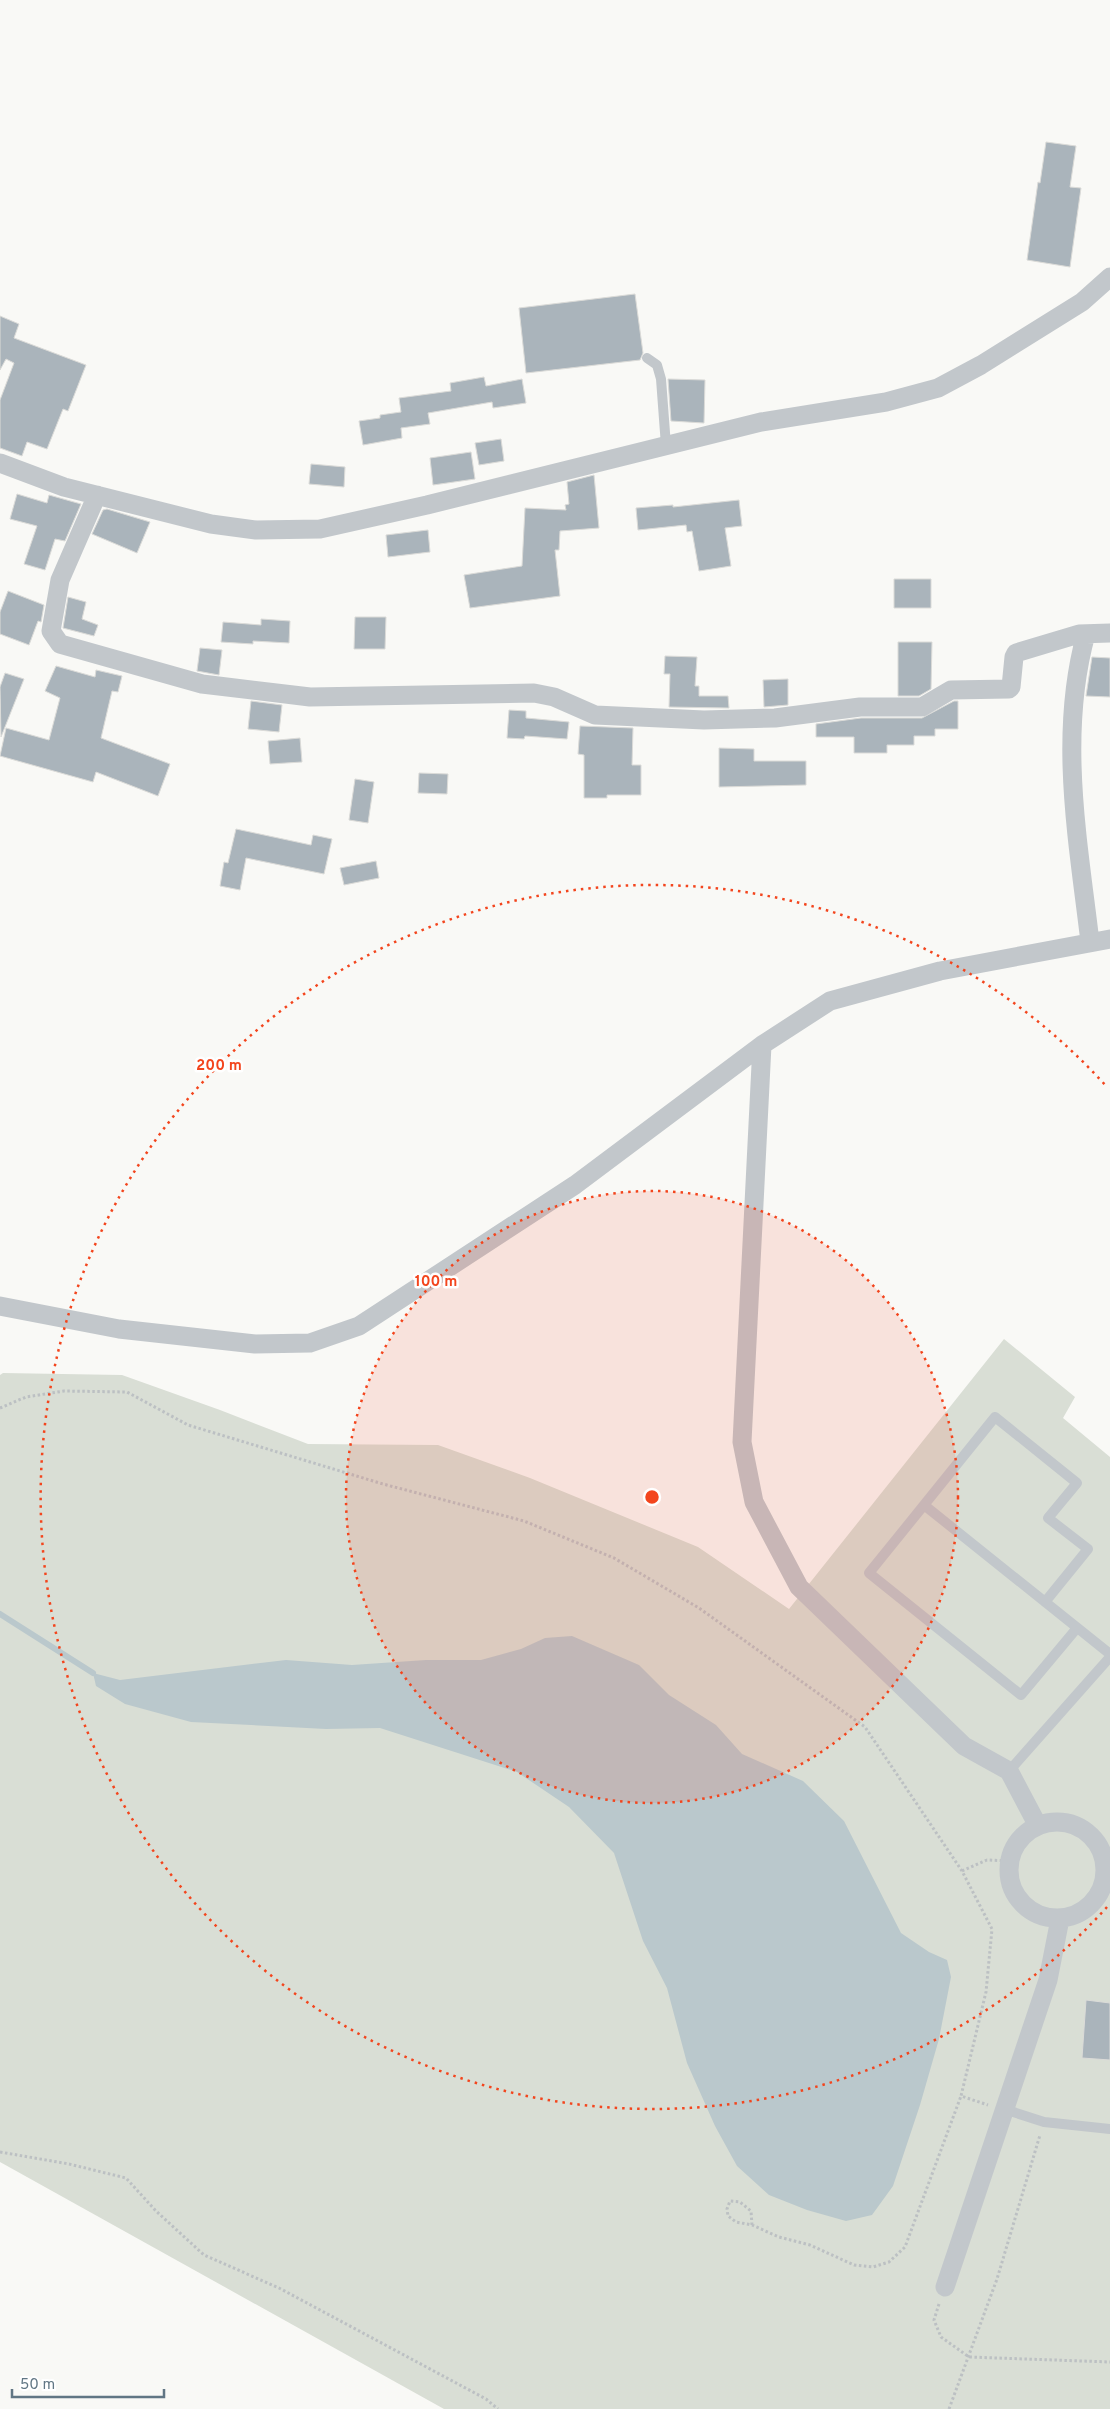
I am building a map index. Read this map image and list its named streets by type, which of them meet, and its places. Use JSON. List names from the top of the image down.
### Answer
{
  "scale_bar": "50 m",
  "rings": ["200 m", "100 m"]
}
